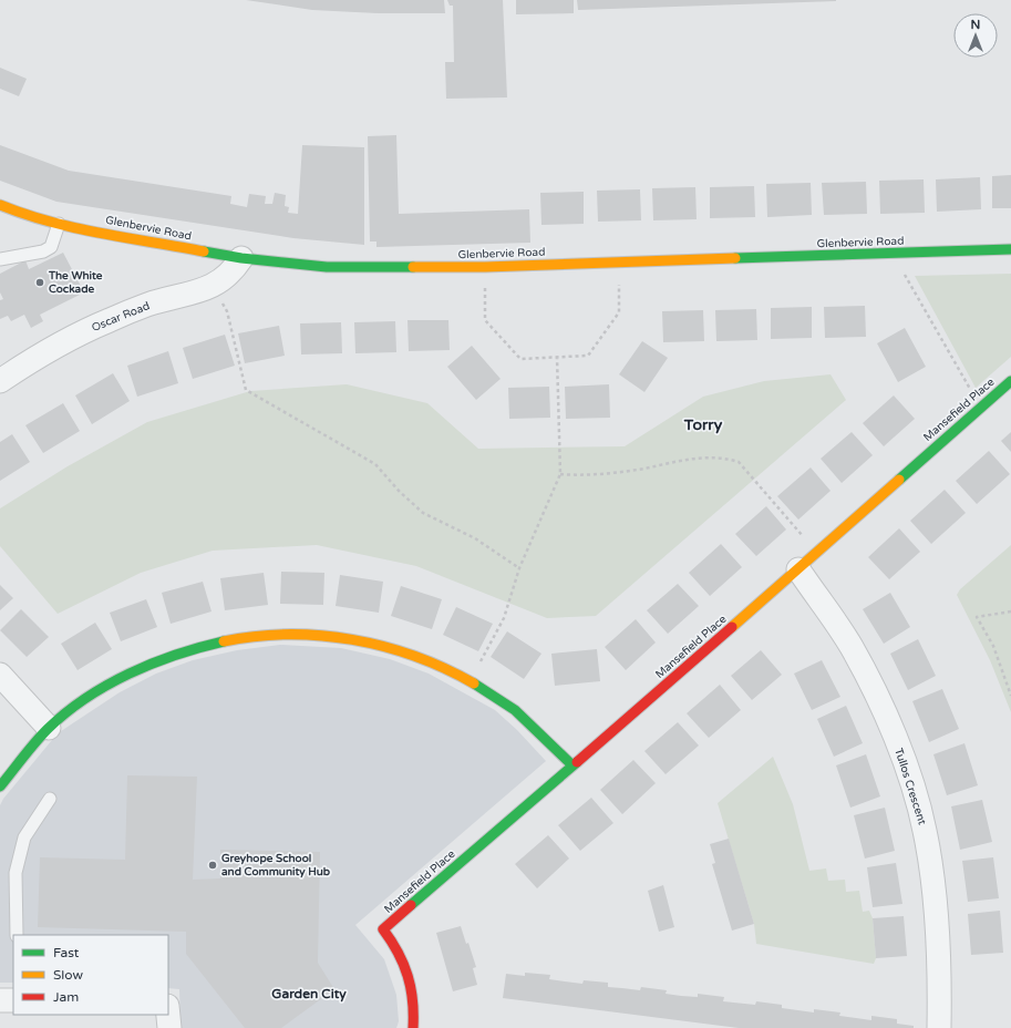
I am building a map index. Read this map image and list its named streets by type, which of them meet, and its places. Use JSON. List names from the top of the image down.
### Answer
{
  "streets": {
    "street": [
      "Glenbervie Road",
      "Oscar Road",
      "Mansefield Place",
      "Tullos Crescent"
    ]
  },
  "crossings": [
    ["Glenbervie Road", "Oscar Road"],
    ["Mansefield Place", "Tullos Crescent"]
  ],
  "districts": ["Torry", "Garden City"],
  "places": ["The White Cockade", "Greyhope School and Community Hub"],
  "legend": ["Fast", "Slow", "Jam"],
  "north": "top"
}
